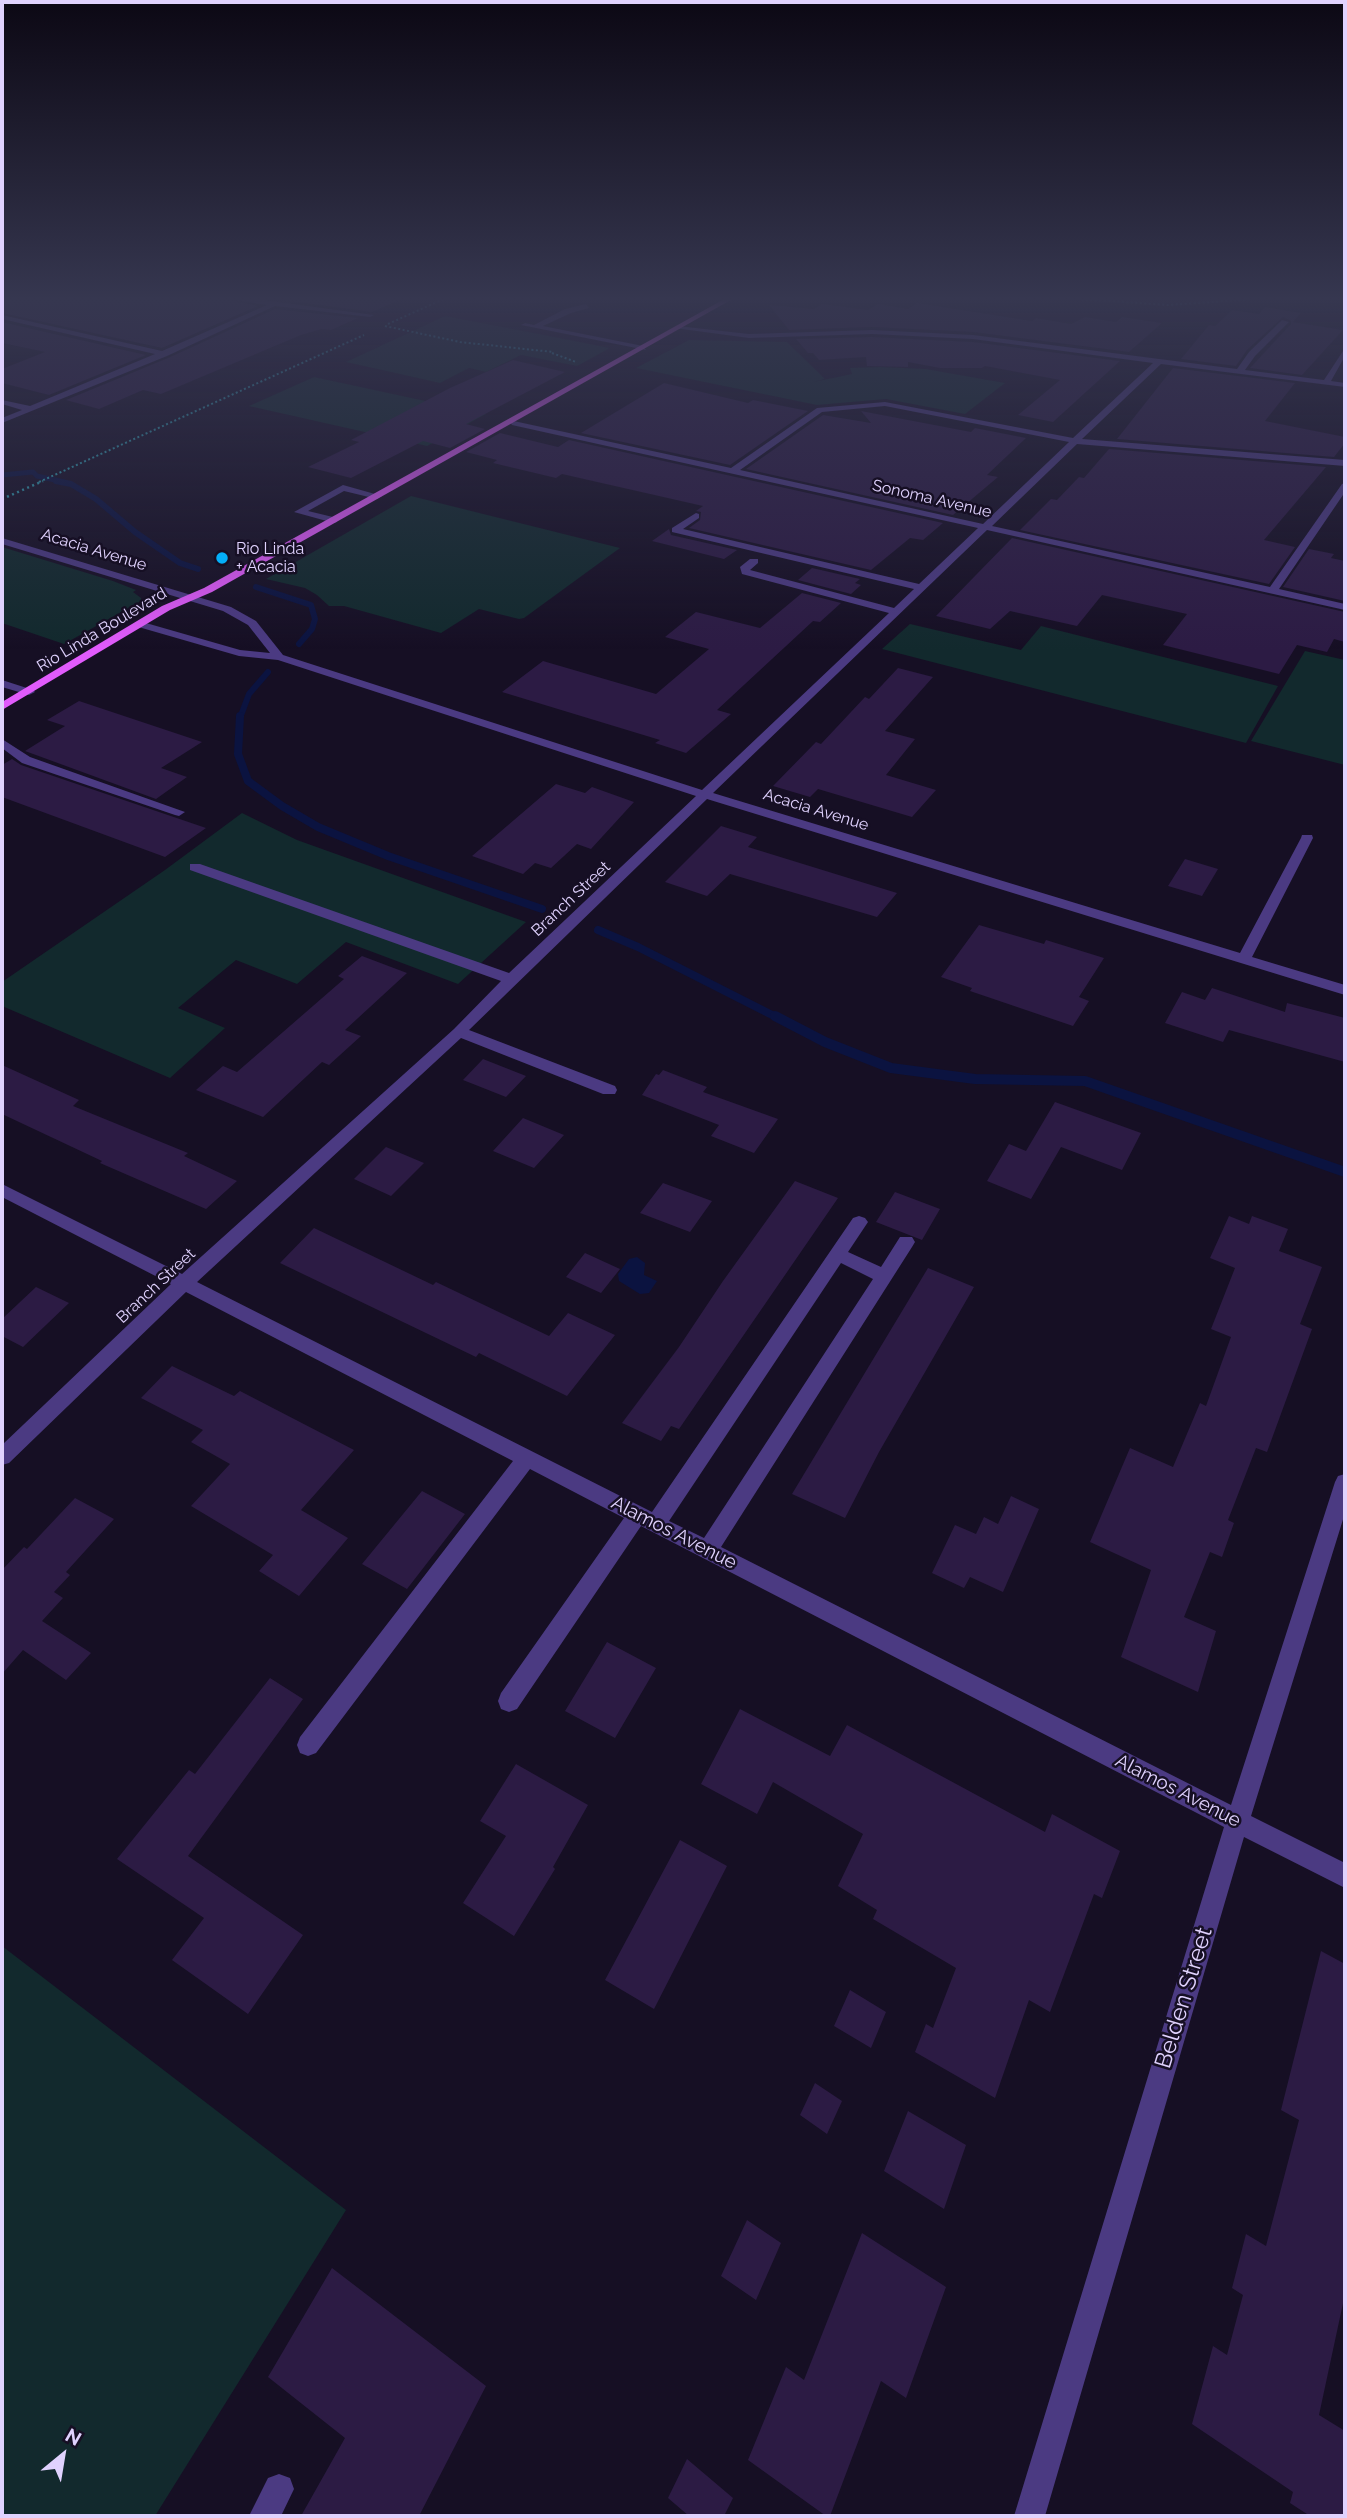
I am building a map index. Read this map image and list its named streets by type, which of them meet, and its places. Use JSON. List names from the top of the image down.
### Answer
{
  "streets": {
    "main road": ["Rio Linda Boulevard"],
    "street": [
      "Sonoma Avenue",
      "Acacia Avenue",
      "Branch Street",
      "Alamos Avenue",
      "Belden Street"
    ]
  },
  "crossings": [
    ["Sonoma Avenue", "Rio Linda Boulevard"],
    ["Sonoma Avenue", "Branch Street"],
    ["Acacia Avenue", "Rio Linda Boulevard"],
    ["Acacia Avenue", "Branch Street"],
    ["Branch Street", "Alamos Avenue"],
    ["Alamos Avenue", "Belden Street"]
  ],
  "places": ["Rio Linda + Acacia"],
  "north": "top right"
}
